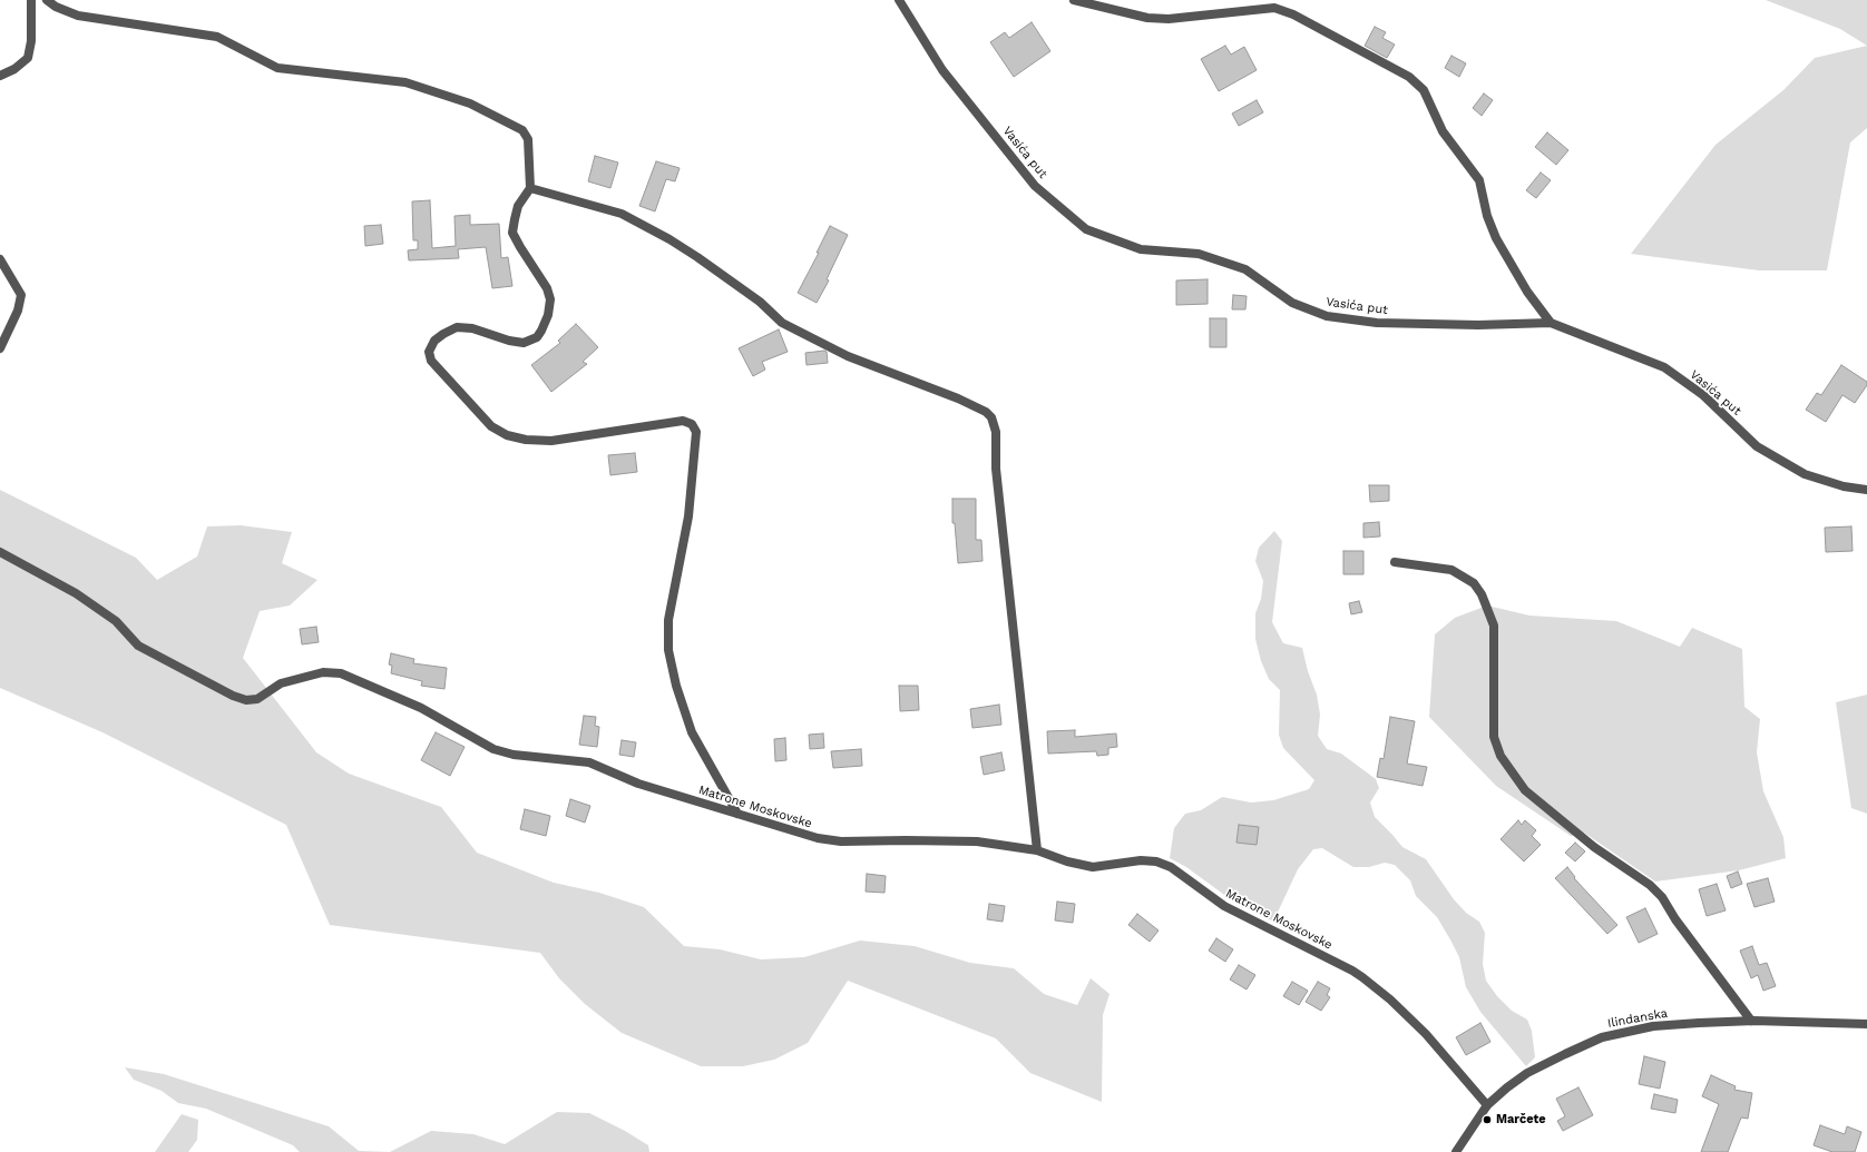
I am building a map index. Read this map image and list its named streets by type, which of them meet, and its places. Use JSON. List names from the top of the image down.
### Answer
{
  "streets": {
    "street": ["Vasića put", "Matrone Moskovske", "Ilindanska"]
  },
  "crossings": [
    ["Matrone Moskovske", "Ilindanska"]
  ],
  "places": ["Marčete"]
}
